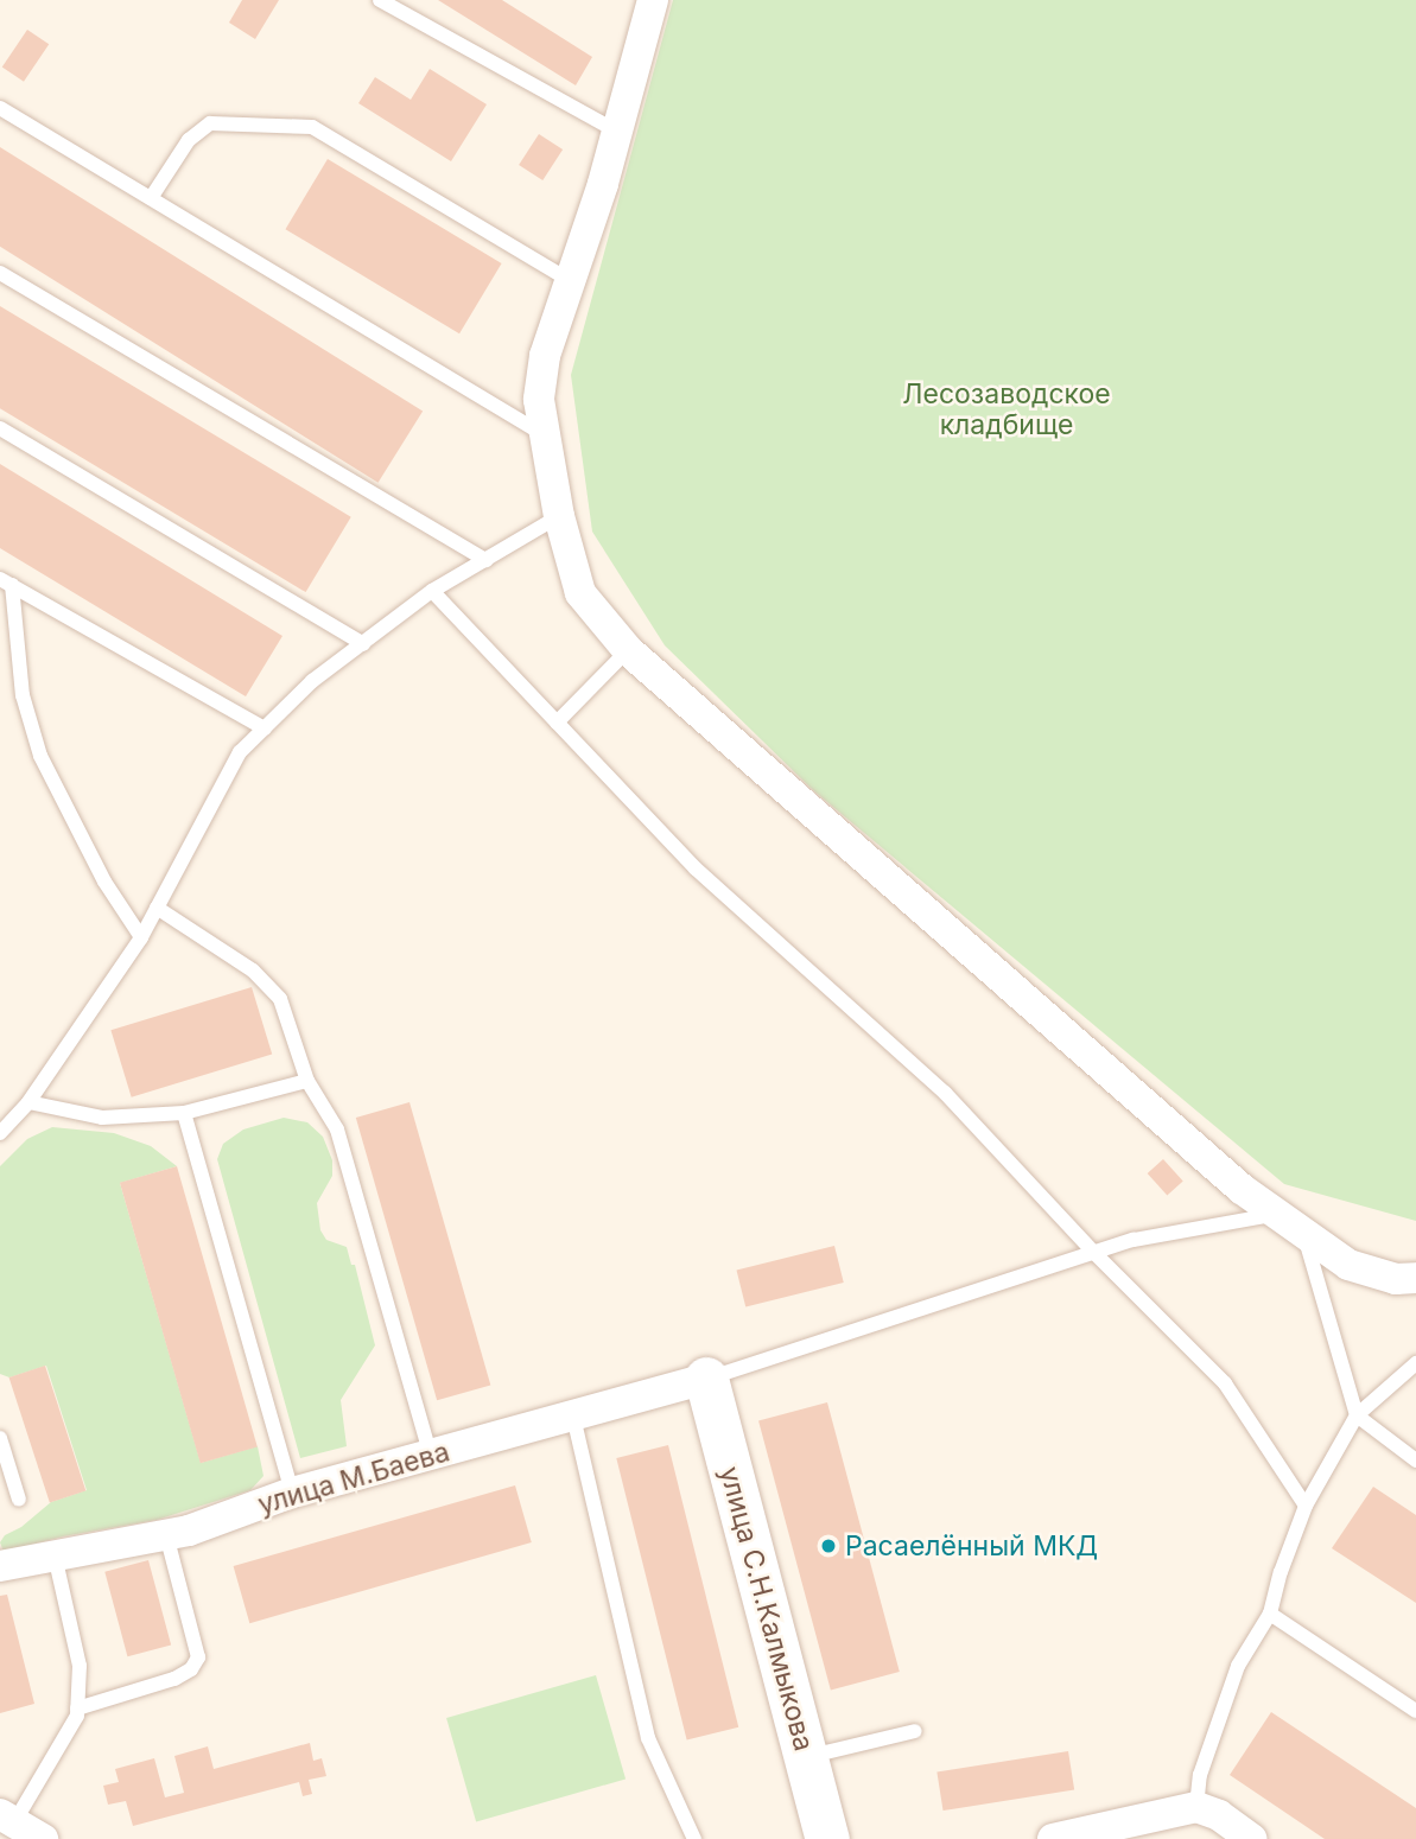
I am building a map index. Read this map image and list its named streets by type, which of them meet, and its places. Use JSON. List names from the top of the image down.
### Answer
{
  "streets": {
    "street": ["улица М.Баева", "улица С.Н.Калмыкова"]
  },
  "crossings": [
    ["улица М.Баева", "улица С.Н.Калмыкова"]
  ],
  "parks": ["Лесозаводское кладбище"],
  "places": ["Расаелённый МКД"]
}
